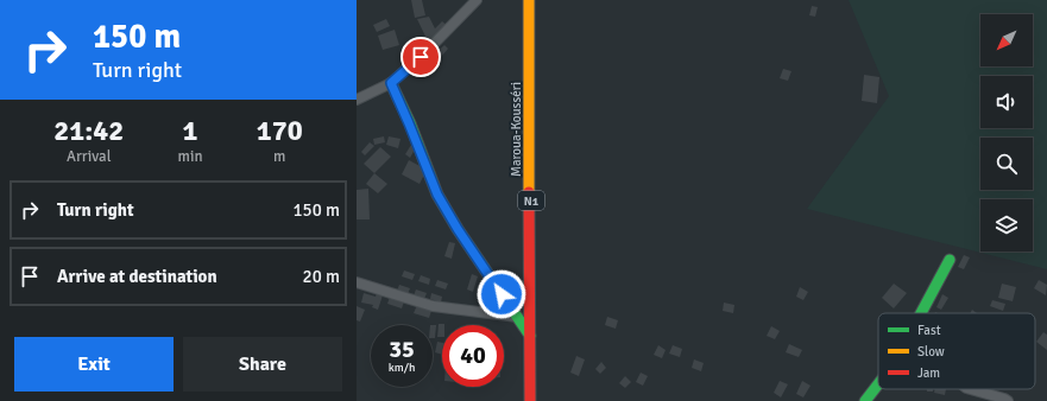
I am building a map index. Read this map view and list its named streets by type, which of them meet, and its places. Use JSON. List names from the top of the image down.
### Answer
{
  "streets": {
    "main road": ["Maroua-Kousséri", "N1"]
  },
  "legend": ["Fast", "Slow", "Jam"],
  "north": "bottom left",
  "page": {
    "turn": ["150 m", "Turn right"],
    "eta": [
      "21:42",
      "Arrival",
      "1",
      "min",
      "170",
      "m"
    ],
    "list": [
      {
        "name": "Turn right",
        "value": "150 m"
      },
      {
        "name": "Arrive at destination",
        "value": "20 m"
      }
    ],
    "speed": "35 km/h",
    "limit": "40",
    "buttons": ["Exit", "Share"]
  }
}
